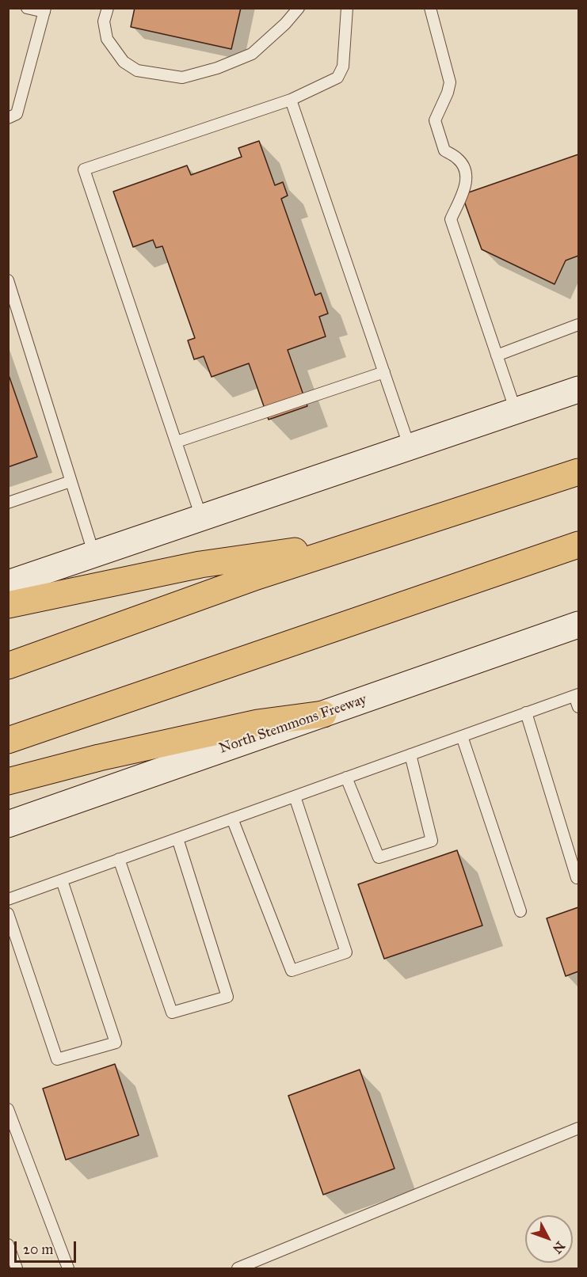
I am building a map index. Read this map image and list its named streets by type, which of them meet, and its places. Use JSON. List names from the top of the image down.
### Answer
{
  "streets": {
    "main road": ["North Stemmons Freeway"]
  },
  "scale_bar": "20 m",
  "north": "bottom right"
}
